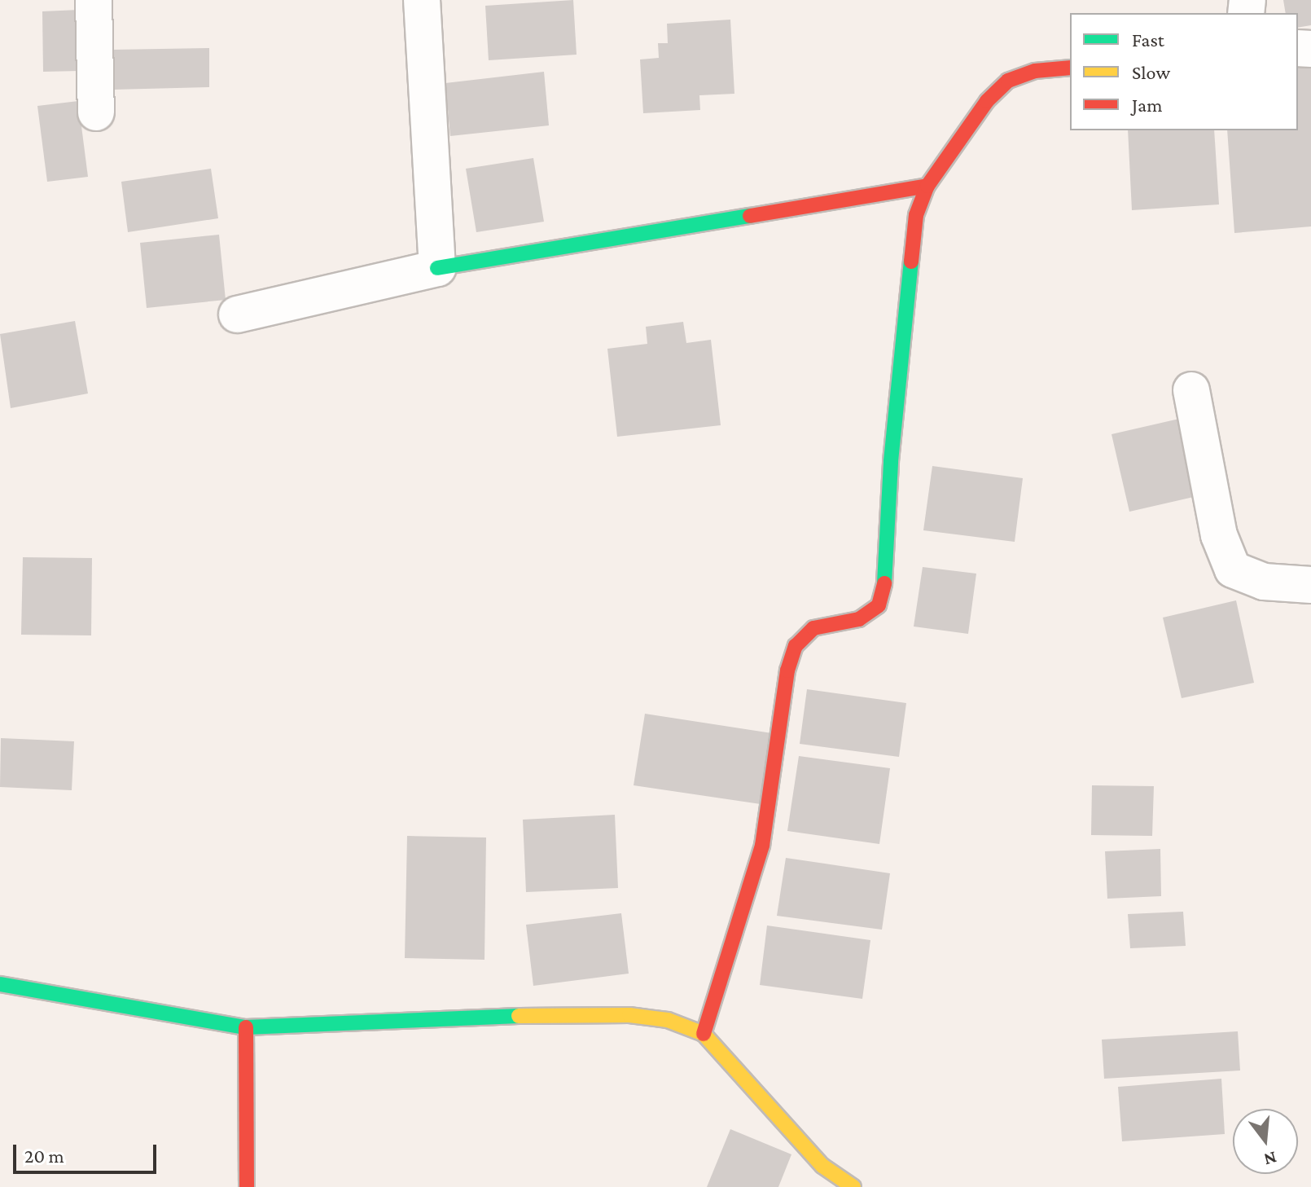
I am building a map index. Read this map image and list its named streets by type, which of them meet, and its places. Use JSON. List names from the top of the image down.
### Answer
{
  "legend": ["Fast", "Slow", "Jam"],
  "scale_bar": "20 m",
  "north": "bottom"
}
